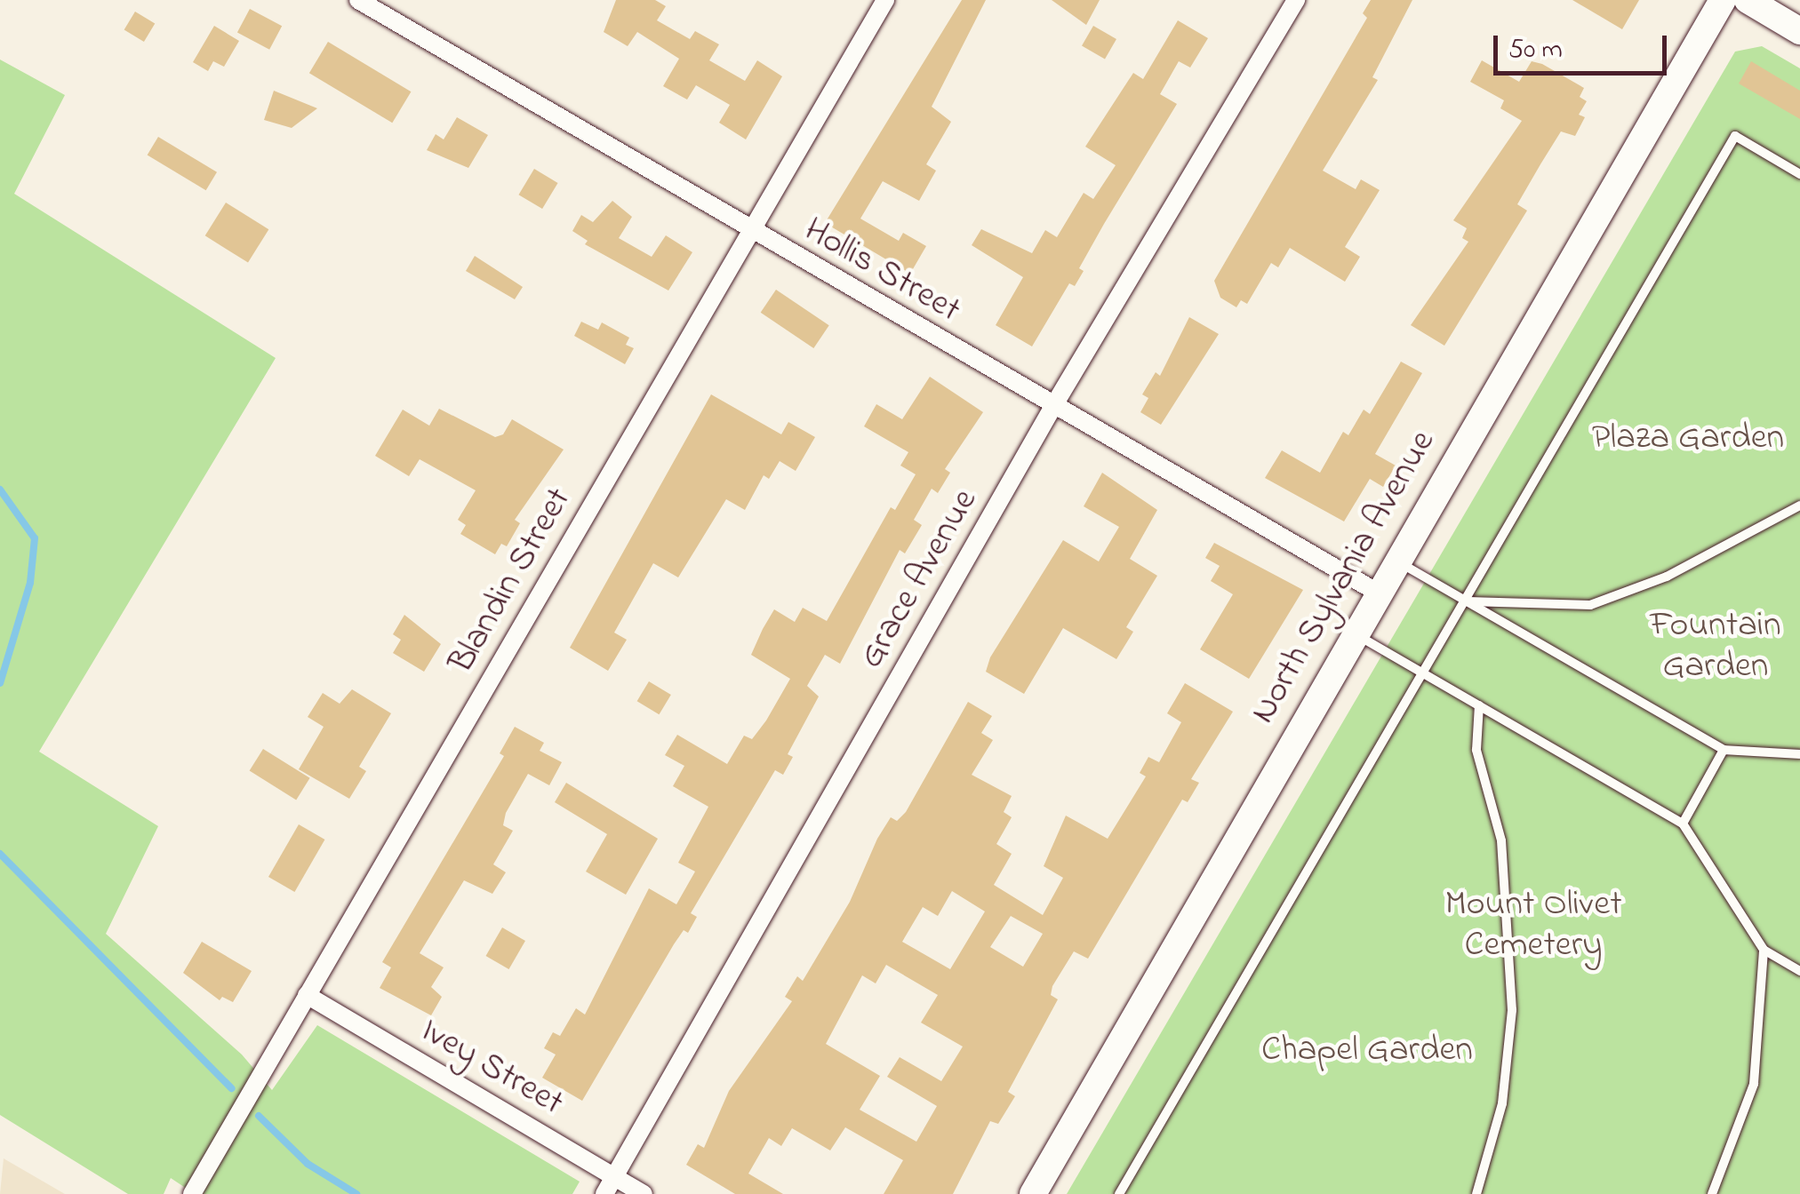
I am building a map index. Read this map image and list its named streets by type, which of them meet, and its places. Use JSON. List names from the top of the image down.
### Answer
{
  "streets": {
    "main road": ["North Sylvania Avenue"],
    "street": [
      "Hollis Street",
      "Grace Avenue",
      "Blandin Street",
      "Ivey Street"
    ]
  },
  "crossings": [
    ["Hollis Street", "North Sylvania Avenue"],
    ["Hollis Street", "Grace Avenue"],
    ["Hollis Street", "Blandin Street"],
    ["Grace Avenue", "Ivey Street"],
    ["Blandin Street", "Ivey Street"]
  ],
  "parks": [
    "Plaza Garden",
    "Fountain Garden",
    "Mount Olivet Cemetery",
    "Chapel Garden"
  ],
  "scale_bar": "50 m"
}
